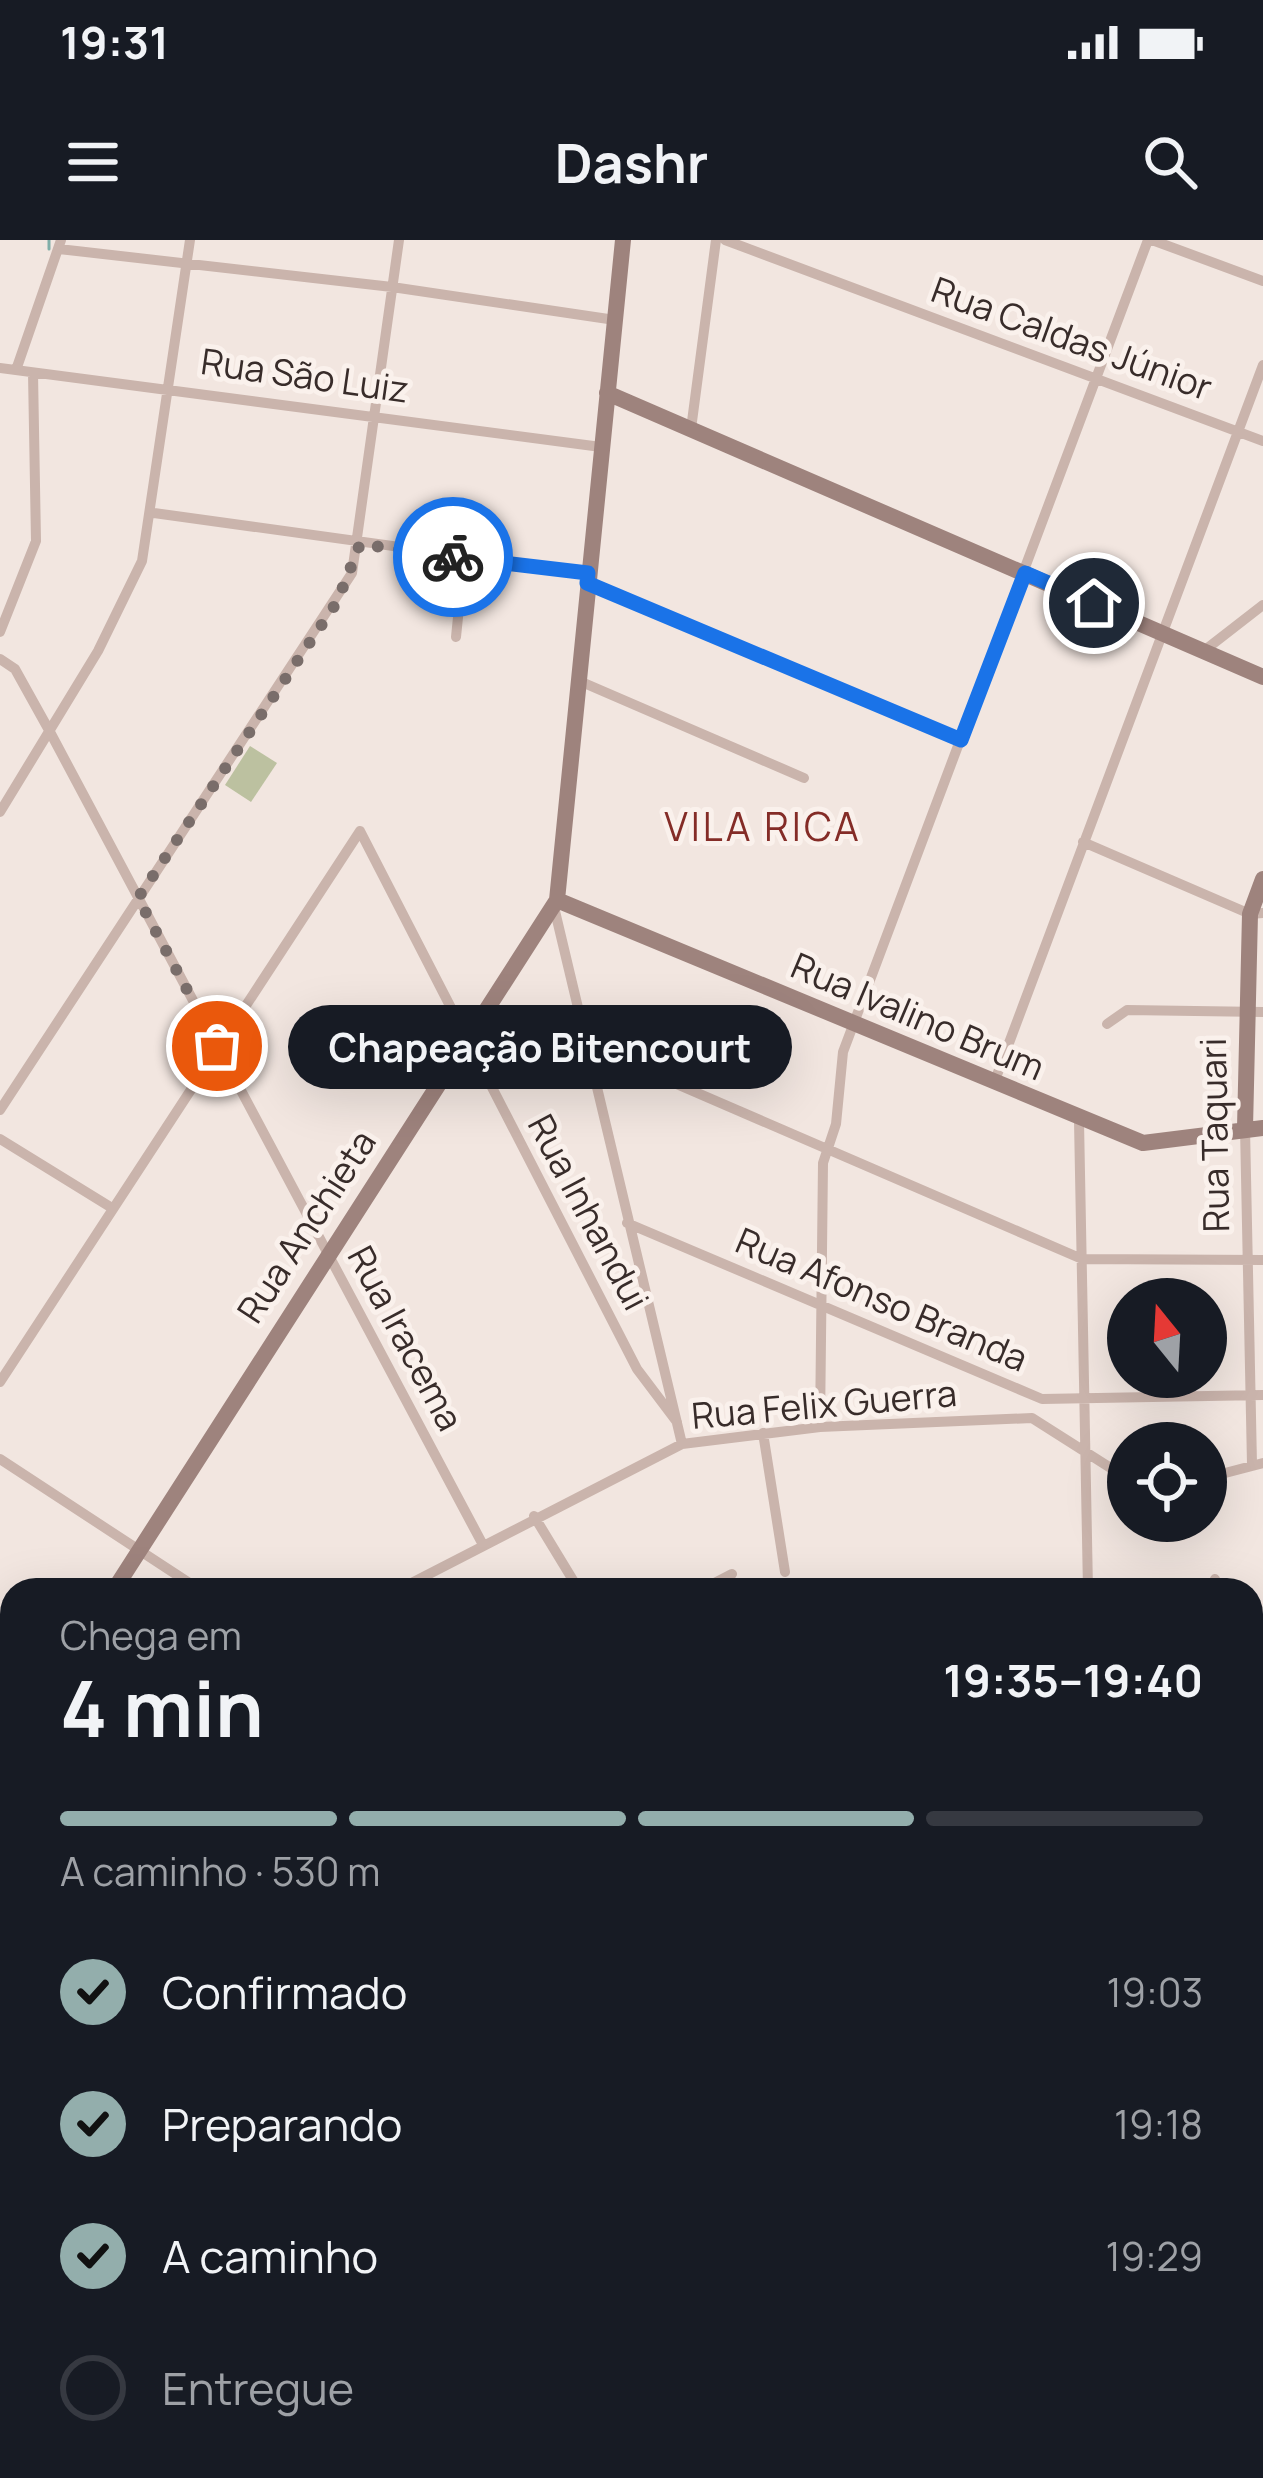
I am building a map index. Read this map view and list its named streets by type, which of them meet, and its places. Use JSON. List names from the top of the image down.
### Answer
{
  "streets": {
    "street": [
      "Rua Caldas Júnior",
      "Rua São Luiz",
      "Rua Ivalino Brum",
      "Rua Taquari",
      "Rua Inhandui",
      "Rua Anchieta",
      "Rua Afonso Branda",
      "Rua Iracema",
      "Rua Felix Guerra"
    ]
  },
  "crossings": [
    ["Rua Ivalino Brum", "Rua Taquari"],
    ["Rua Ivalino Brum", "Rua Anchieta"],
    ["Rua Taquari", "Rua Afonso Branda"],
    ["Rua Inhandui", "Rua Anchieta"],
    ["Rua Inhandui", "Rua Iracema"],
    ["Rua Anchieta", "Rua Iracema"],
    ["Rua Iracema", "Rua Felix Guerra"]
  ],
  "districts": ["VILA RICA"],
  "places": ["Chapeação Bitencourt"],
  "north": "top",
  "page": {
    "status": "19:31",
    "header": "Dashr",
    "bubble": "Chapeação Bitencourt",
    "heading": ["4 min", "Chega em", "19:35–19:40"],
    "bar": "A caminho · 530 m",
    "list": [
      ["Confirmado", "19:03"],
      ["Preparando", "19:18"],
      ["A caminho", "19:29"],
      "Entregue"
    ]
  }
}
